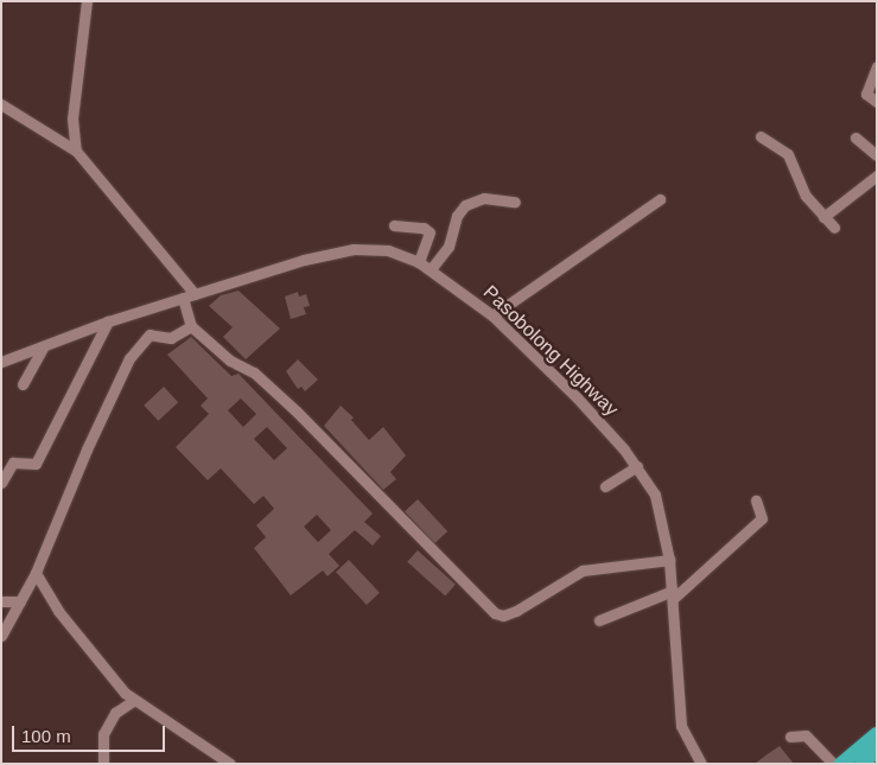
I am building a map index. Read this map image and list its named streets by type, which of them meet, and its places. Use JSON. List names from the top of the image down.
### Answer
{
  "streets": {
    "street": ["Pasobolong Highway"]
  },
  "scale_bar": "100 m"
}
